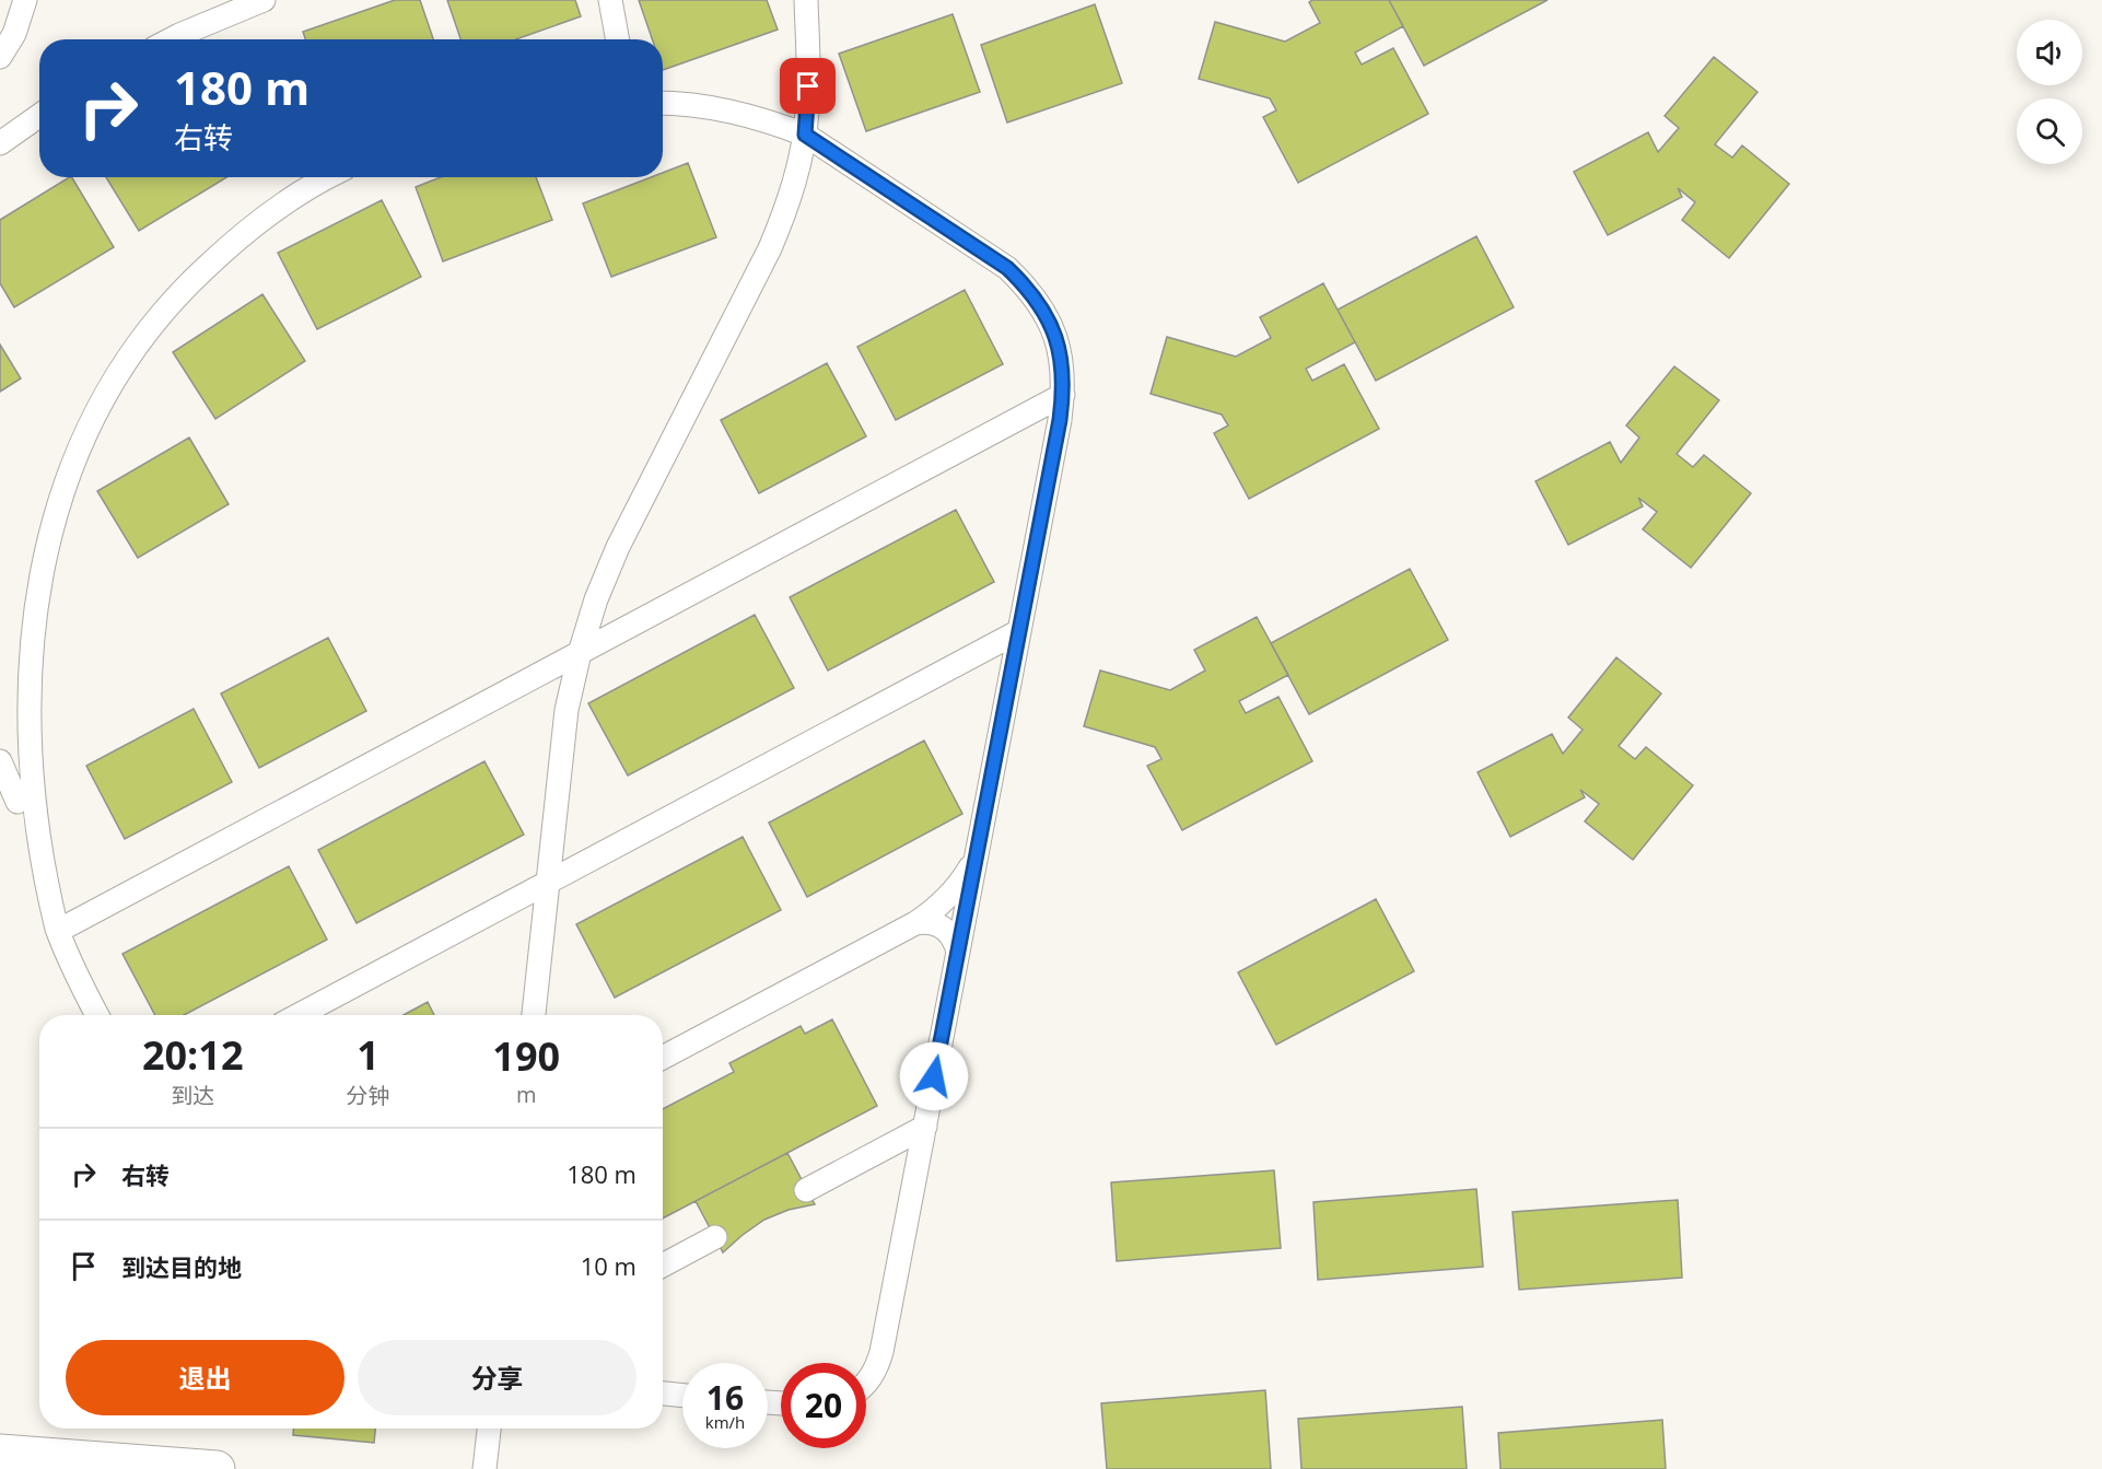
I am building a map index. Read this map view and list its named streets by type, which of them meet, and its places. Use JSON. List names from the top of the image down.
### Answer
{
  "page": {
    "turn": ["180 m", "右转"],
    "eta": [
      "20:12",
      "到达",
      "1",
      "分钟",
      "190",
      "m"
    ],
    "list": [
      {
        "name": "右转",
        "value": "180 m"
      },
      {
        "name": "到达目的地",
        "value": "10 m"
      }
    ],
    "buttons": ["退出", "分享"],
    "speed": "16 km/h",
    "limit": "20"
  }
}
